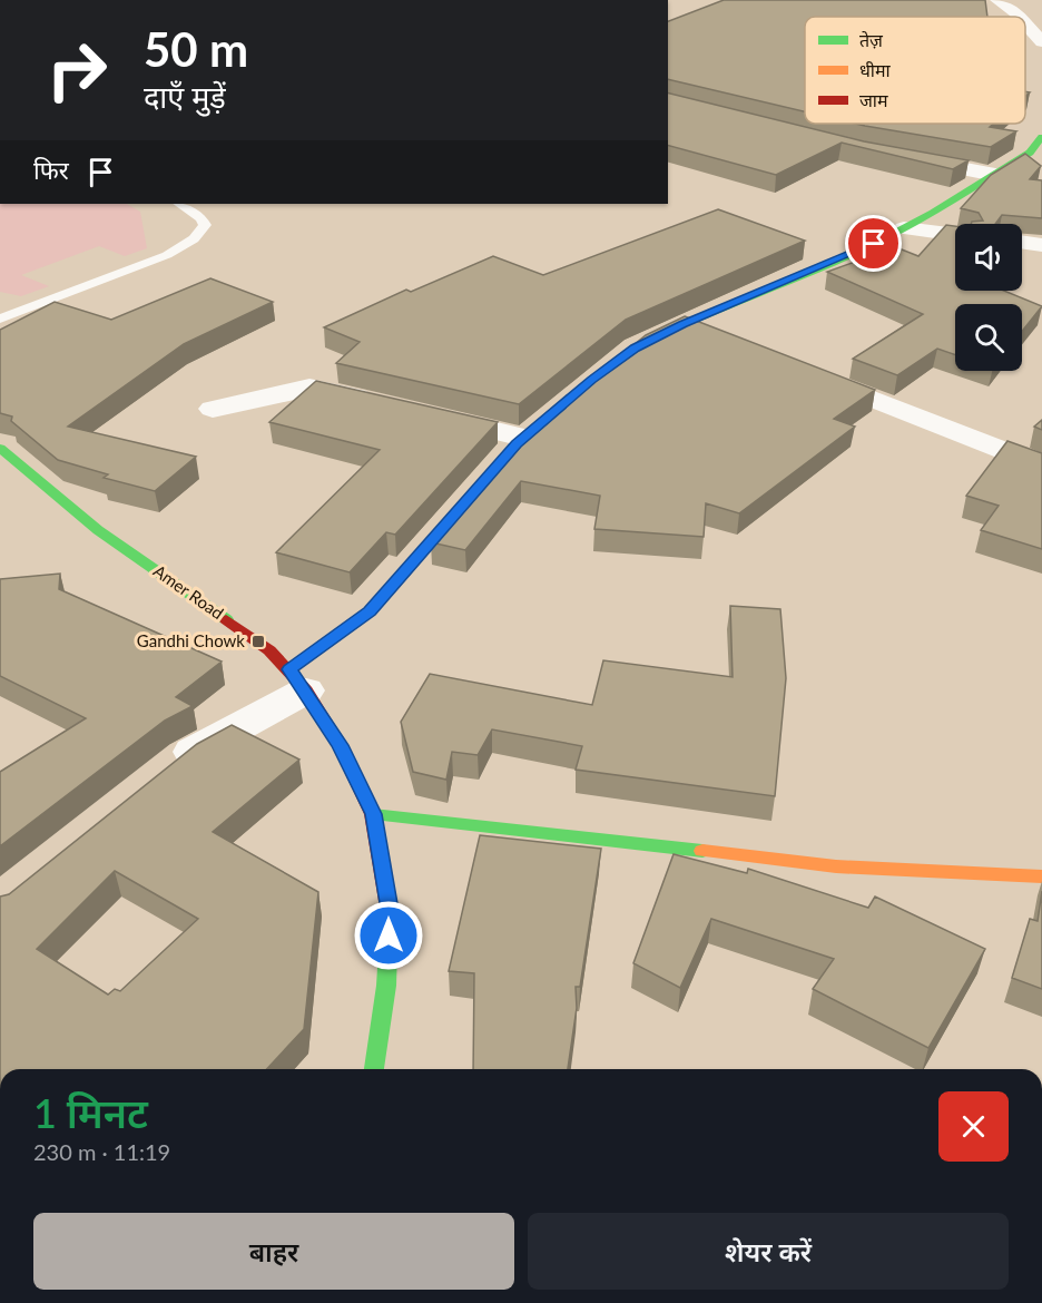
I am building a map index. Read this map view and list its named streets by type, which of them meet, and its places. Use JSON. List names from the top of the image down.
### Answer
{
  "streets": {
    "street": ["Amer Road"]
  },
  "places": {
    "transit": ["Gandhi Chowk"]
  },
  "legend": ["तेज़", "धीमा", "जाम"],
  "page": {
    "turn": ["50 m", "दाएँ मुड़ें"],
    "then": "फिर",
    "heading": ["1 मिनट", "230 m · 11:19"],
    "buttons": ["बाहर", "शेयर करें"]
  }
}
